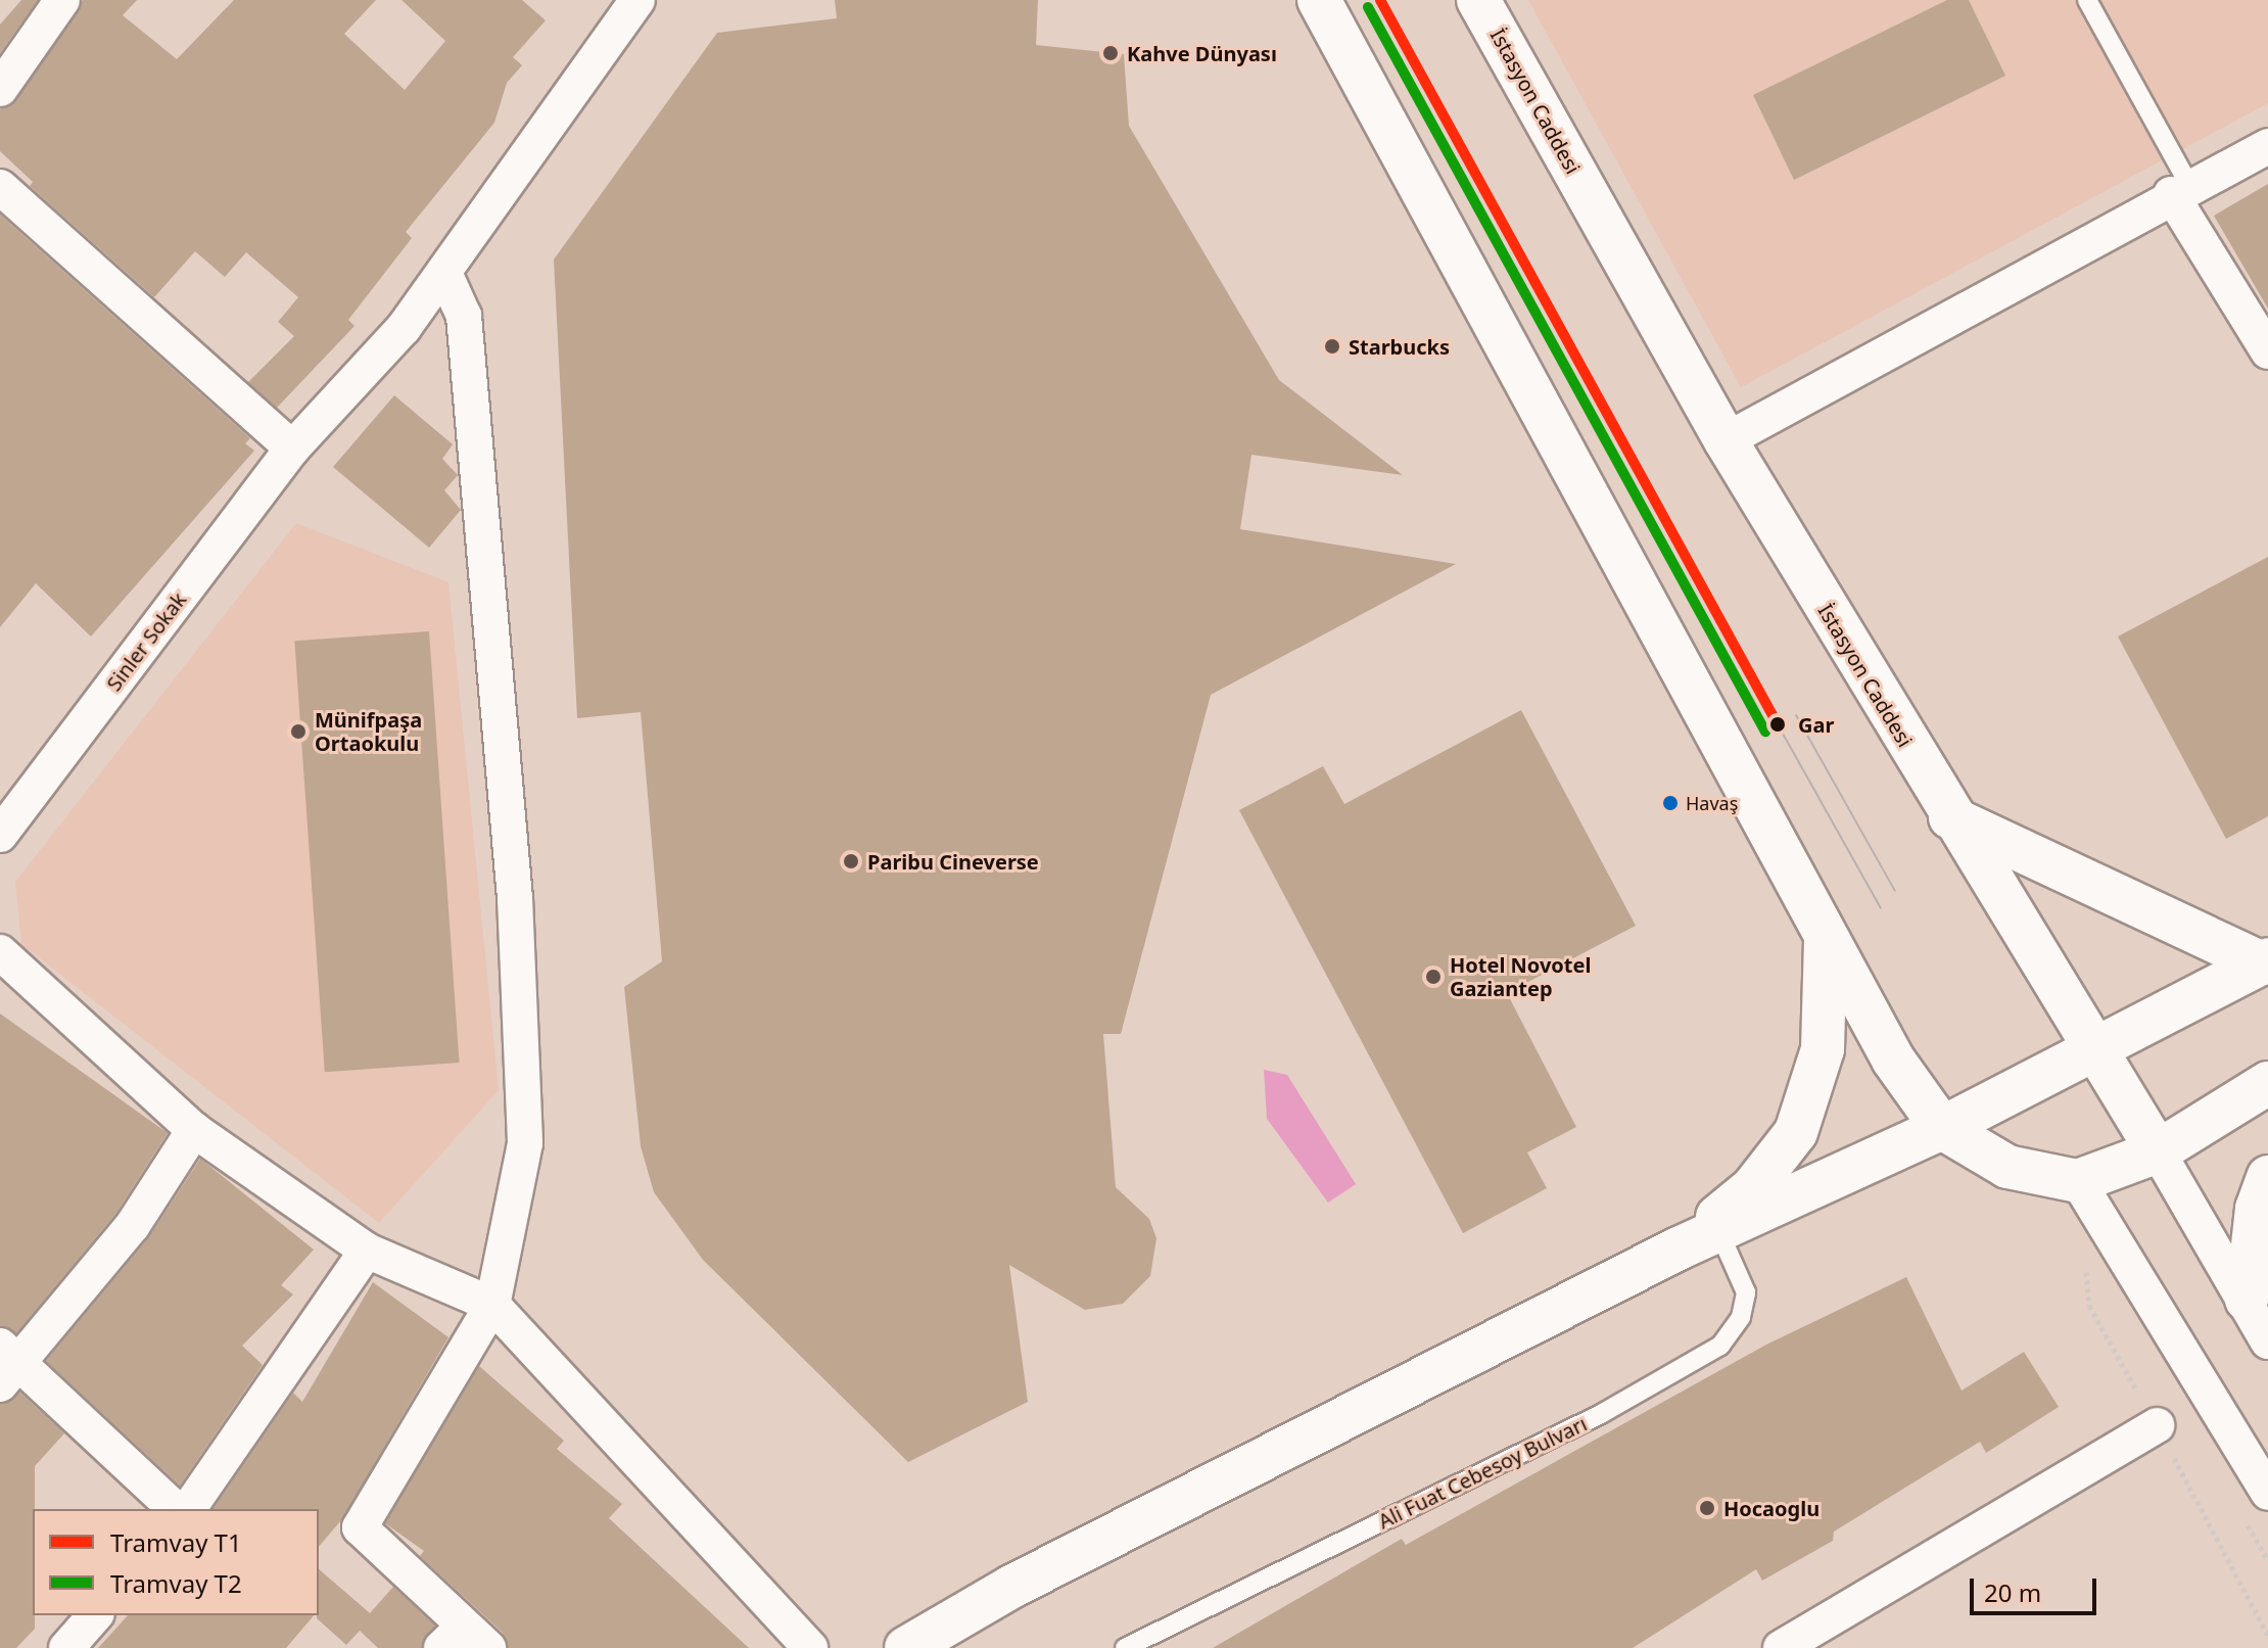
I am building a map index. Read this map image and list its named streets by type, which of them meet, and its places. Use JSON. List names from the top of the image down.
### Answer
{
  "streets": {
    "street": ["İstasyon Caddesi", "Sinler Sokak"],
    "lane": ["Ali Fuat Cebesoy Bulvarı"]
  },
  "places": [
    "Kahve Dünyası",
    "Starbucks",
    "Gar",
    "Münifpaşa Ortaokulu",
    "Havaş",
    "Paribu Cineverse",
    "Hotel Novotel Gaziantep",
    "Hocaoglu"
  ],
  "lines": ["tram line T1", "tram line T2"],
  "legend": ["Tramvay T1", "Tramvay T2"],
  "scale_bar": "20 m"
}
